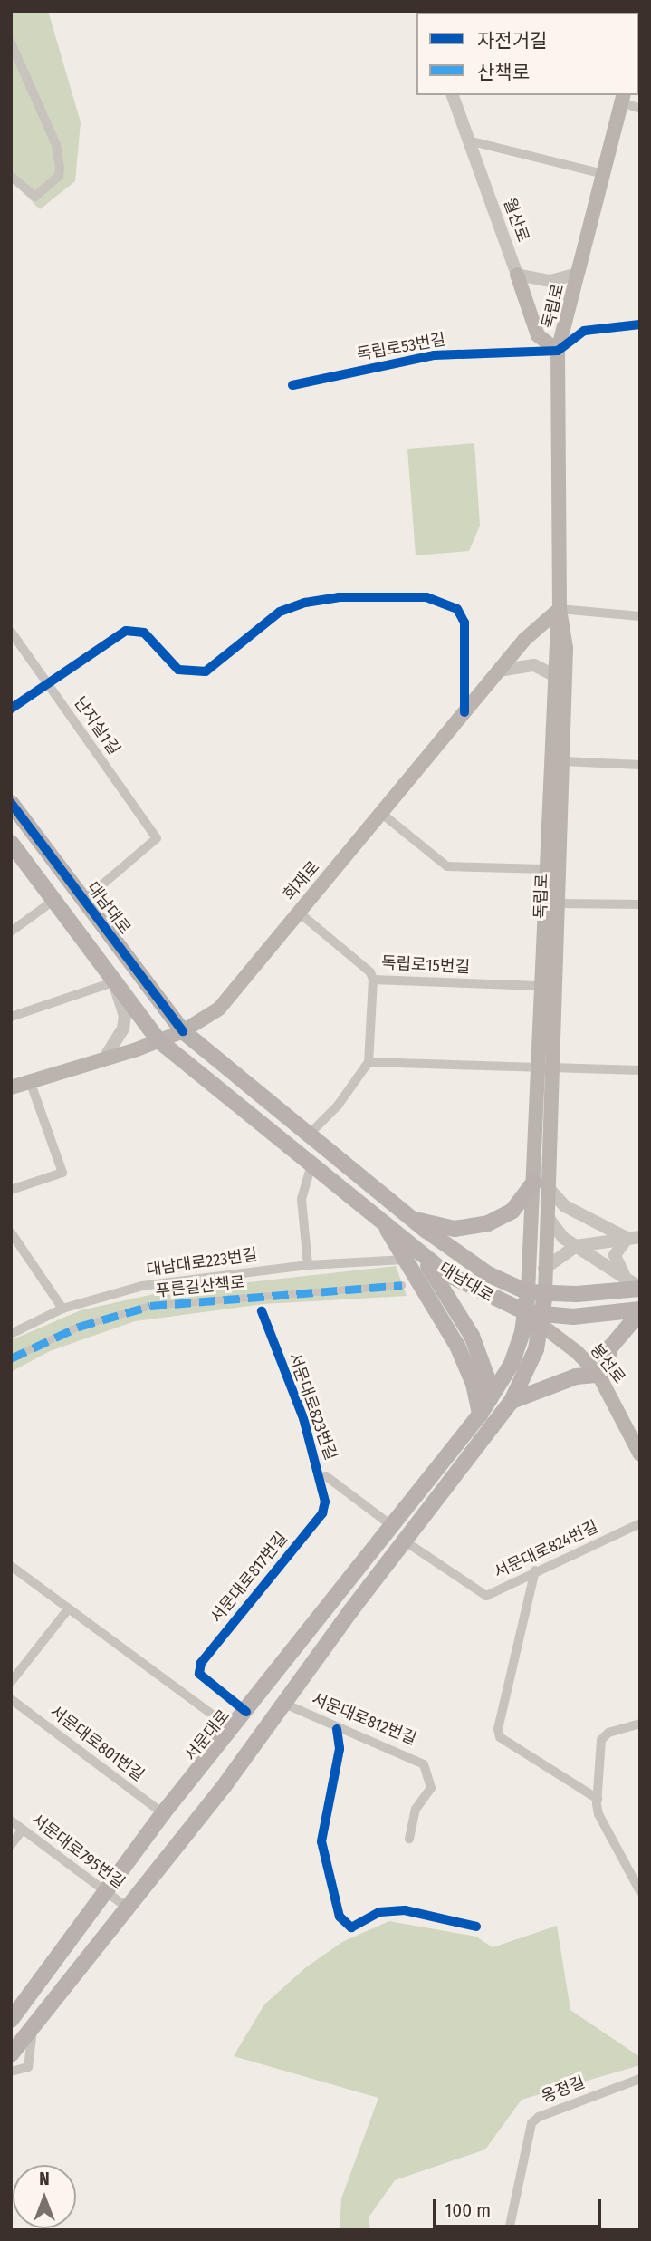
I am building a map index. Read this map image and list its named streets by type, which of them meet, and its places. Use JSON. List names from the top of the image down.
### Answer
{
  "streets": {
    "main road": [
      "월산로",
      "독립로",
      "회재로",
      "대남대로",
      "봉선로",
      "서문대로"
    ],
    "street": [
      "독립로53번길",
      "난지실1길",
      "독립로15번길",
      "대남대로223번길",
      "푸른길산책로",
      "서문대로823번길",
      "서문대로824번길",
      "서문대로817번길",
      "서문대로812번길",
      "서문대로801번길",
      "서문대로795번길",
      "옹정길"
    ]
  },
  "crossings": [
    ["월산로", "독립로"],
    ["월산로", "독립로53번길"],
    ["독립로", "독립로53번길"],
    ["독립로", "회재로"],
    ["독립로", "대남대로"],
    ["독립로", "독립로15번길"],
    ["독립로", "서문대로"],
    ["난지실1길", "대남대로"],
    ["회재로", "대남대로"],
    ["회재로", "독립로15번길"],
    ["대남대로", "봉선로"],
    ["대남대로", "서문대로"],
    ["서문대로823번길", "서문대로817번길"],
    ["서문대로817번길", "서문대로"],
    ["서문대로", "서문대로801번길"],
    ["서문대로", "서문대로795번길"]
  ],
  "legend": ["자전거길", "산책로"],
  "scale_bar": "100 m",
  "north": "top"
}
